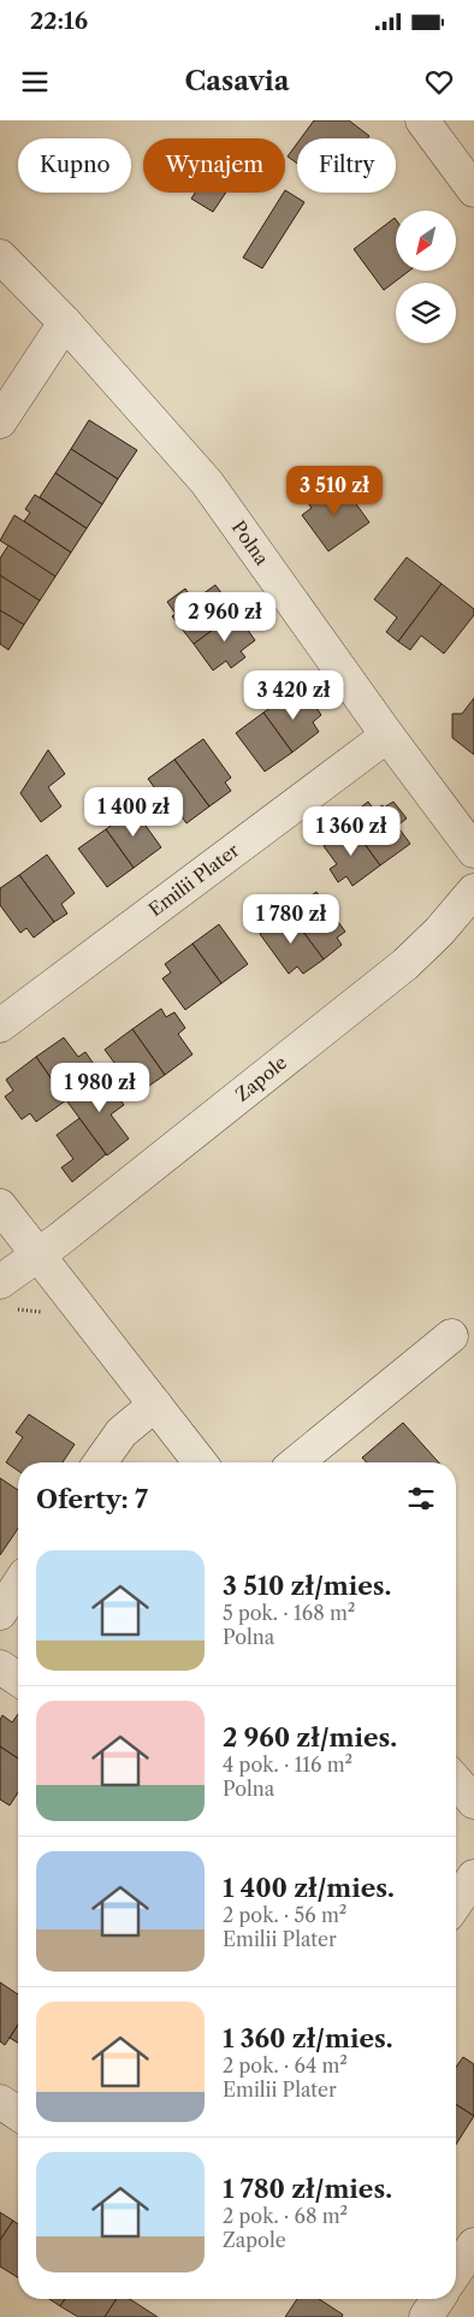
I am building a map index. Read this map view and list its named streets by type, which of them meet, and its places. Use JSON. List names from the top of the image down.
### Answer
{
  "streets": {
    "street": ["Polna", "Emilii Plater", "Zapole"]
  },
  "crossings": [
    ["Polna", "Emilii Plater"]
  ],
  "north": "bottom left",
  "page": {
    "status": "22:16",
    "header": "Casavia",
    "chip": ["Kupno", "Wynajem", "Filtry"],
    "price": [
      "3 510 zł",
      "2 960 zł",
      "3 420 zł",
      "1 400 zł",
      "1 360 zł",
      "1 780 zł",
      "1 980 zł"
    ],
    "heading": "Oferty: 7",
    "list": [
      {
        "name": "3 510 zł/mies.",
        "note": "5 pok. · 168 m² · Polna"
      },
      {
        "name": "2 960 zł/mies.",
        "note": "4 pok. · 116 m² · Polna"
      },
      {
        "name": "1 400 zł/mies.",
        "note": "2 pok. · 56 m² · Emilii Plater"
      },
      {
        "name": "1 360 zł/mies.",
        "note": "2 pok. · 64 m² · Emilii Plater"
      },
      {
        "name": "1 780 zł/mies.",
        "note": "2 pok. · 68 m² · Zapole"
      }
    ]
  }
}
